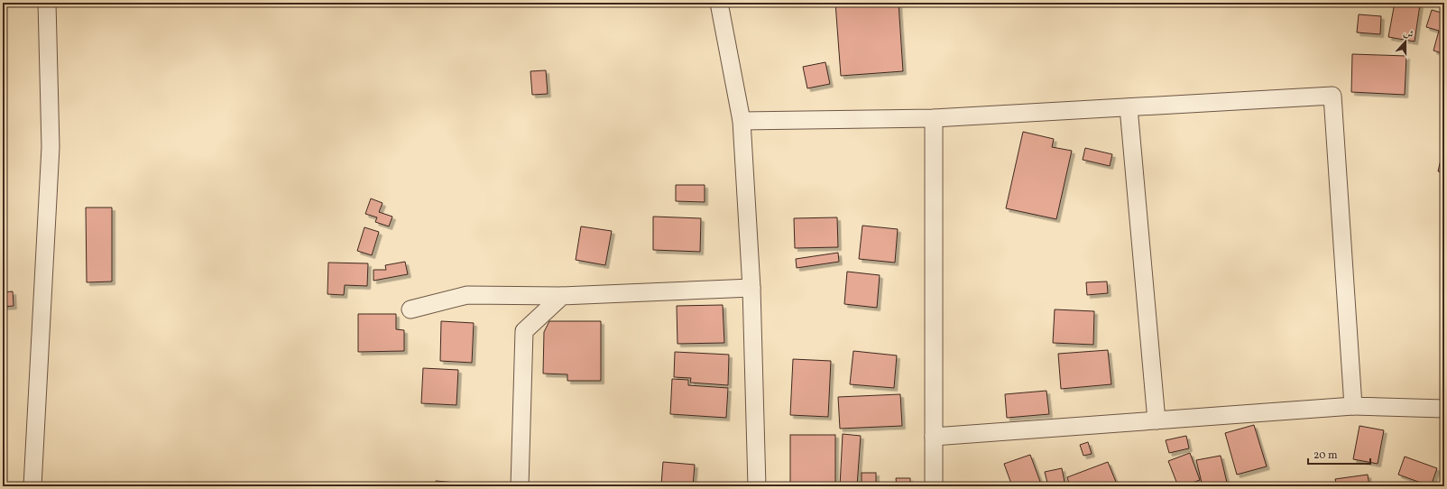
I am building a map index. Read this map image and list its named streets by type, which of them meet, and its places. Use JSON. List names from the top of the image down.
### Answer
{
  "scale_bar": "20 m",
  "north": "top"
}
